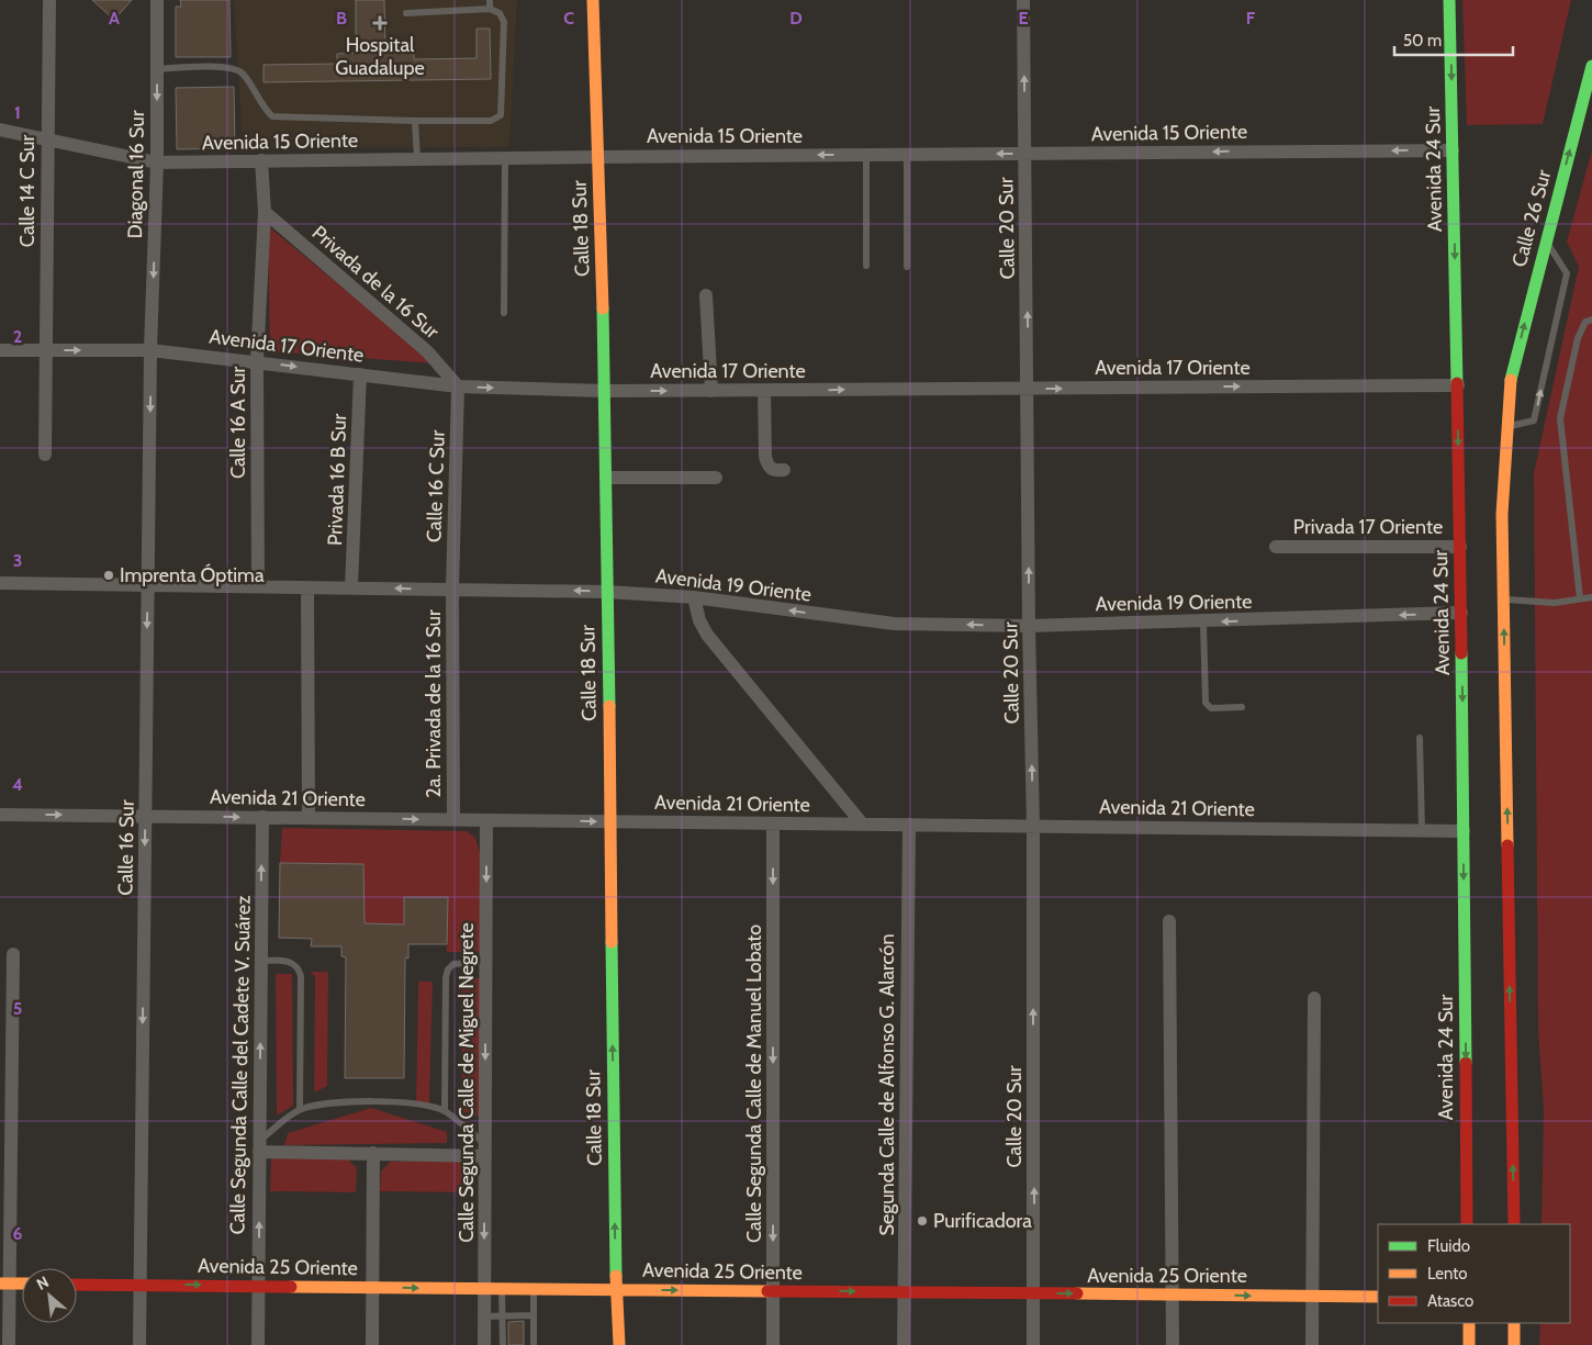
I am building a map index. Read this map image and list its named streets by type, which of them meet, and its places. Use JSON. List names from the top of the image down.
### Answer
{
  "streets": {
    "main road": [
      "Avenida 24 Sur",
      "Calle 26 Sur",
      "Calle 18 Sur",
      "Avenida 25 Oriente"
    ],
    "street": [
      "Avenida 15 Oriente",
      "Diagonal 16 Sur",
      "Calle 14 C Sur",
      "Calle 20 Sur",
      "Privada de la 16 Sur",
      "Avenida 17 Oriente",
      "Calle 16 A Sur",
      "Privada 16 B Sur",
      "Calle 16 C Sur",
      "Privada 17 Oriente",
      "Avenida 19 Oriente",
      "2a. Privada de la 16 Sur",
      "Avenida 21 Oriente",
      "Calle 16 Sur",
      "Calle Segunda Calle del Cadete V. Suárez",
      "Calle Segunda Calle de Miguel Negrete",
      "Calle Segunda Calle de Manuel Lobato",
      "Segunda Calle de Alfonso G. Alarcón"
    ]
  },
  "crossings": [
    ["Avenida 15 Oriente", "Avenida 24 Sur"],
    ["Avenida 15 Oriente", "Diagonal 16 Sur"],
    ["Avenida 15 Oriente", "Calle 14 C Sur"],
    ["Avenida 15 Oriente", "Calle 18 Sur"],
    ["Avenida 15 Oriente", "Calle 20 Sur"],
    ["Avenida 15 Oriente", "Calle 16 A Sur"],
    ["Avenida 24 Sur", "Avenida 17 Oriente"],
    ["Avenida 24 Sur", "Privada 17 Oriente"],
    ["Avenida 24 Sur", "Avenida 19 Oriente"],
    ["Avenida 24 Sur", "Avenida 21 Oriente"],
    ["Diagonal 16 Sur", "Avenida 17 Oriente"],
    ["Diagonal 16 Sur", "Calle 16 Sur"],
    ["Calle 14 C Sur", "Avenida 17 Oriente"],
    ["Calle 18 Sur", "Avenida 17 Oriente"],
    ["Calle 18 Sur", "Avenida 19 Oriente"],
    ["Calle 18 Sur", "Avenida 21 Oriente"],
    ["Calle 18 Sur", "Avenida 25 Oriente"],
    ["Calle 20 Sur", "Avenida 17 Oriente"],
    ["Calle 20 Sur", "Avenida 19 Oriente"],
    ["Calle 20 Sur", "Avenida 21 Oriente"],
    ["Calle 20 Sur", "Avenida 25 Oriente"],
    ["Privada de la 16 Sur", "Avenida 17 Oriente"],
    ["Privada de la 16 Sur", "Calle 16 A Sur"],
    ["Privada de la 16 Sur", "Calle 16 C Sur"],
    ["Avenida 17 Oriente", "Calle 16 A Sur"],
    ["Avenida 17 Oriente", "Privada 16 B Sur"],
    ["Avenida 17 Oriente", "Calle 16 C Sur"],
    ["Avenida 17 Oriente", "Calle 16 Sur"],
    ["Calle 16 A Sur", "Avenida 19 Oriente"],
    ["Privada 16 B Sur", "Avenida 19 Oriente"],
    ["Calle 16 C Sur", "Avenida 19 Oriente"],
    ["Calle 16 C Sur", "2a. Privada de la 16 Sur"],
    ["Avenida 19 Oriente", "2a. Privada de la 16 Sur"],
    ["Avenida 19 Oriente", "Calle 16 Sur"],
    ["2a. Privada de la 16 Sur", "Avenida 21 Oriente"],
    ["Avenida 21 Oriente", "Calle 16 Sur"],
    ["Avenida 21 Oriente", "Calle Segunda Calle del Cadete V. Suárez"],
    ["Avenida 21 Oriente", "Calle Segunda Calle de Miguel Negrete"],
    ["Avenida 21 Oriente", "Calle Segunda Calle de Manuel Lobato"],
    ["Avenida 21 Oriente", "Segunda Calle de Alfonso G. Alarcón"],
    ["Calle 16 Sur", "Avenida 25 Oriente"],
    ["Calle Segunda Calle del Cadete V. Suárez", "Avenida 25 Oriente"],
    ["Calle Segunda Calle de Miguel Negrete", "Avenida 25 Oriente"],
    ["Calle Segunda Calle de Manuel Lobato", "Avenida 25 Oriente"],
    ["Segunda Calle de Alfonso G. Alarcón", "Avenida 25 Oriente"]
  ],
  "one_way": [
    "Avenida 15 Oriente",
    "Diagonal 16 Sur",
    "Calle 26 Sur",
    "Calle 20 Sur",
    "Avenida 17 Oriente",
    "Avenida 19 Oriente",
    "Avenida 21 Oriente",
    "Calle 16 Sur",
    "Calle Segunda Calle del Cadete V. Suárez",
    "Calle Segunda Calle de Miguel Negrete",
    "Calle Segunda Calle de Manuel Lobato",
    "Avenida 25 Oriente"
  ],
  "places": {
    "health": ["Hospital Guadalupe"],
    "other": ["Imprenta Óptima", "Purificadora"]
  },
  "legend": ["Fluido", "Lento", "Atasco"],
  "scale_bar": "50 m",
  "north": "top left",
  "grid": {
    "columns": [
      "A",
      "B",
      "C",
      "D",
      "E",
      "F"
    ],
    "rows": [
      "1",
      "2",
      "3",
      "4",
      "5",
      "6"
    ]
  }
}
